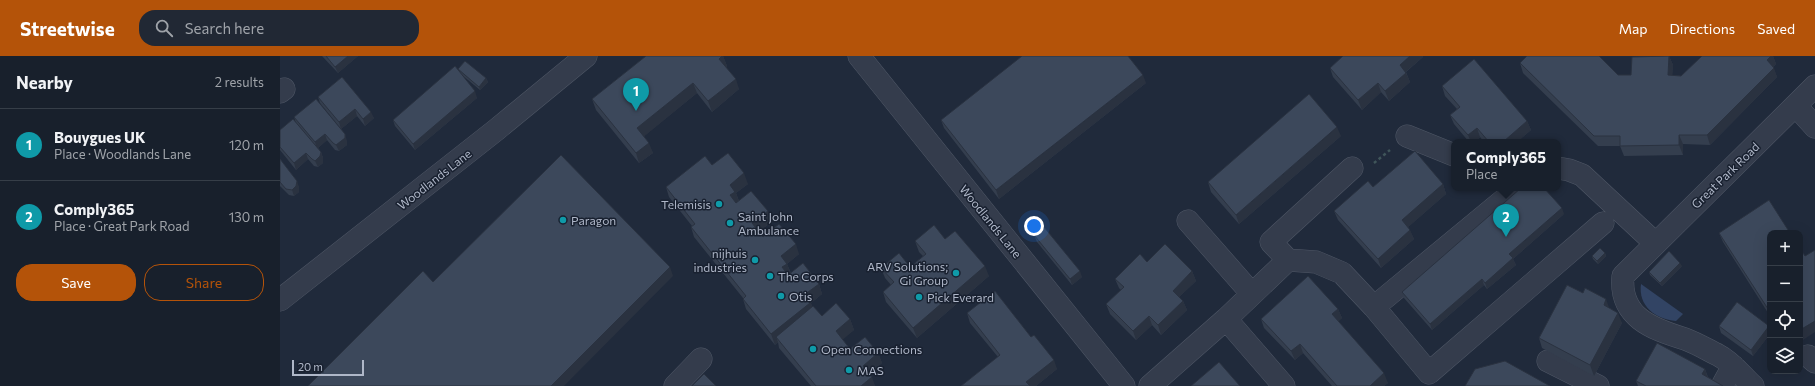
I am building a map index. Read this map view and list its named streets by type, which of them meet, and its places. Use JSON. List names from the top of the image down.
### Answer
{
  "streets": {
    "street": ["Great Park Road", "Woodlands Lane"]
  },
  "places": [
    "Telemisis",
    "Paragon",
    "Saint John Ambulance",
    "nijhuis industries",
    "ARV Solutions; Gi Group",
    "The Corps",
    "Otis",
    "Pick Everard",
    "Open Connections",
    "MAS"
  ],
  "scale_bar": "20 m",
  "page": {
    "header": "Streetwise",
    "search": "Search here",
    "nav": ["Map", "Directions", "Saved"],
    "heading": ["Nearby", "2 results"],
    "pins": ["1", "2"],
    "list": [
      {
        "mark": "1",
        "name": "Bouygues UK",
        "note": "Place · Woodlands Lane",
        "value": "120 m"
      },
      {
        "mark": "2",
        "name": "Comply365",
        "note": "Place · Great Park Road",
        "value": "130 m"
      }
    ],
    "popup": ["Comply365", "Place"],
    "map_buttons": ["+", "−"],
    "buttons": ["Save", "Share"],
    "scale": "20 m"
  }
}
